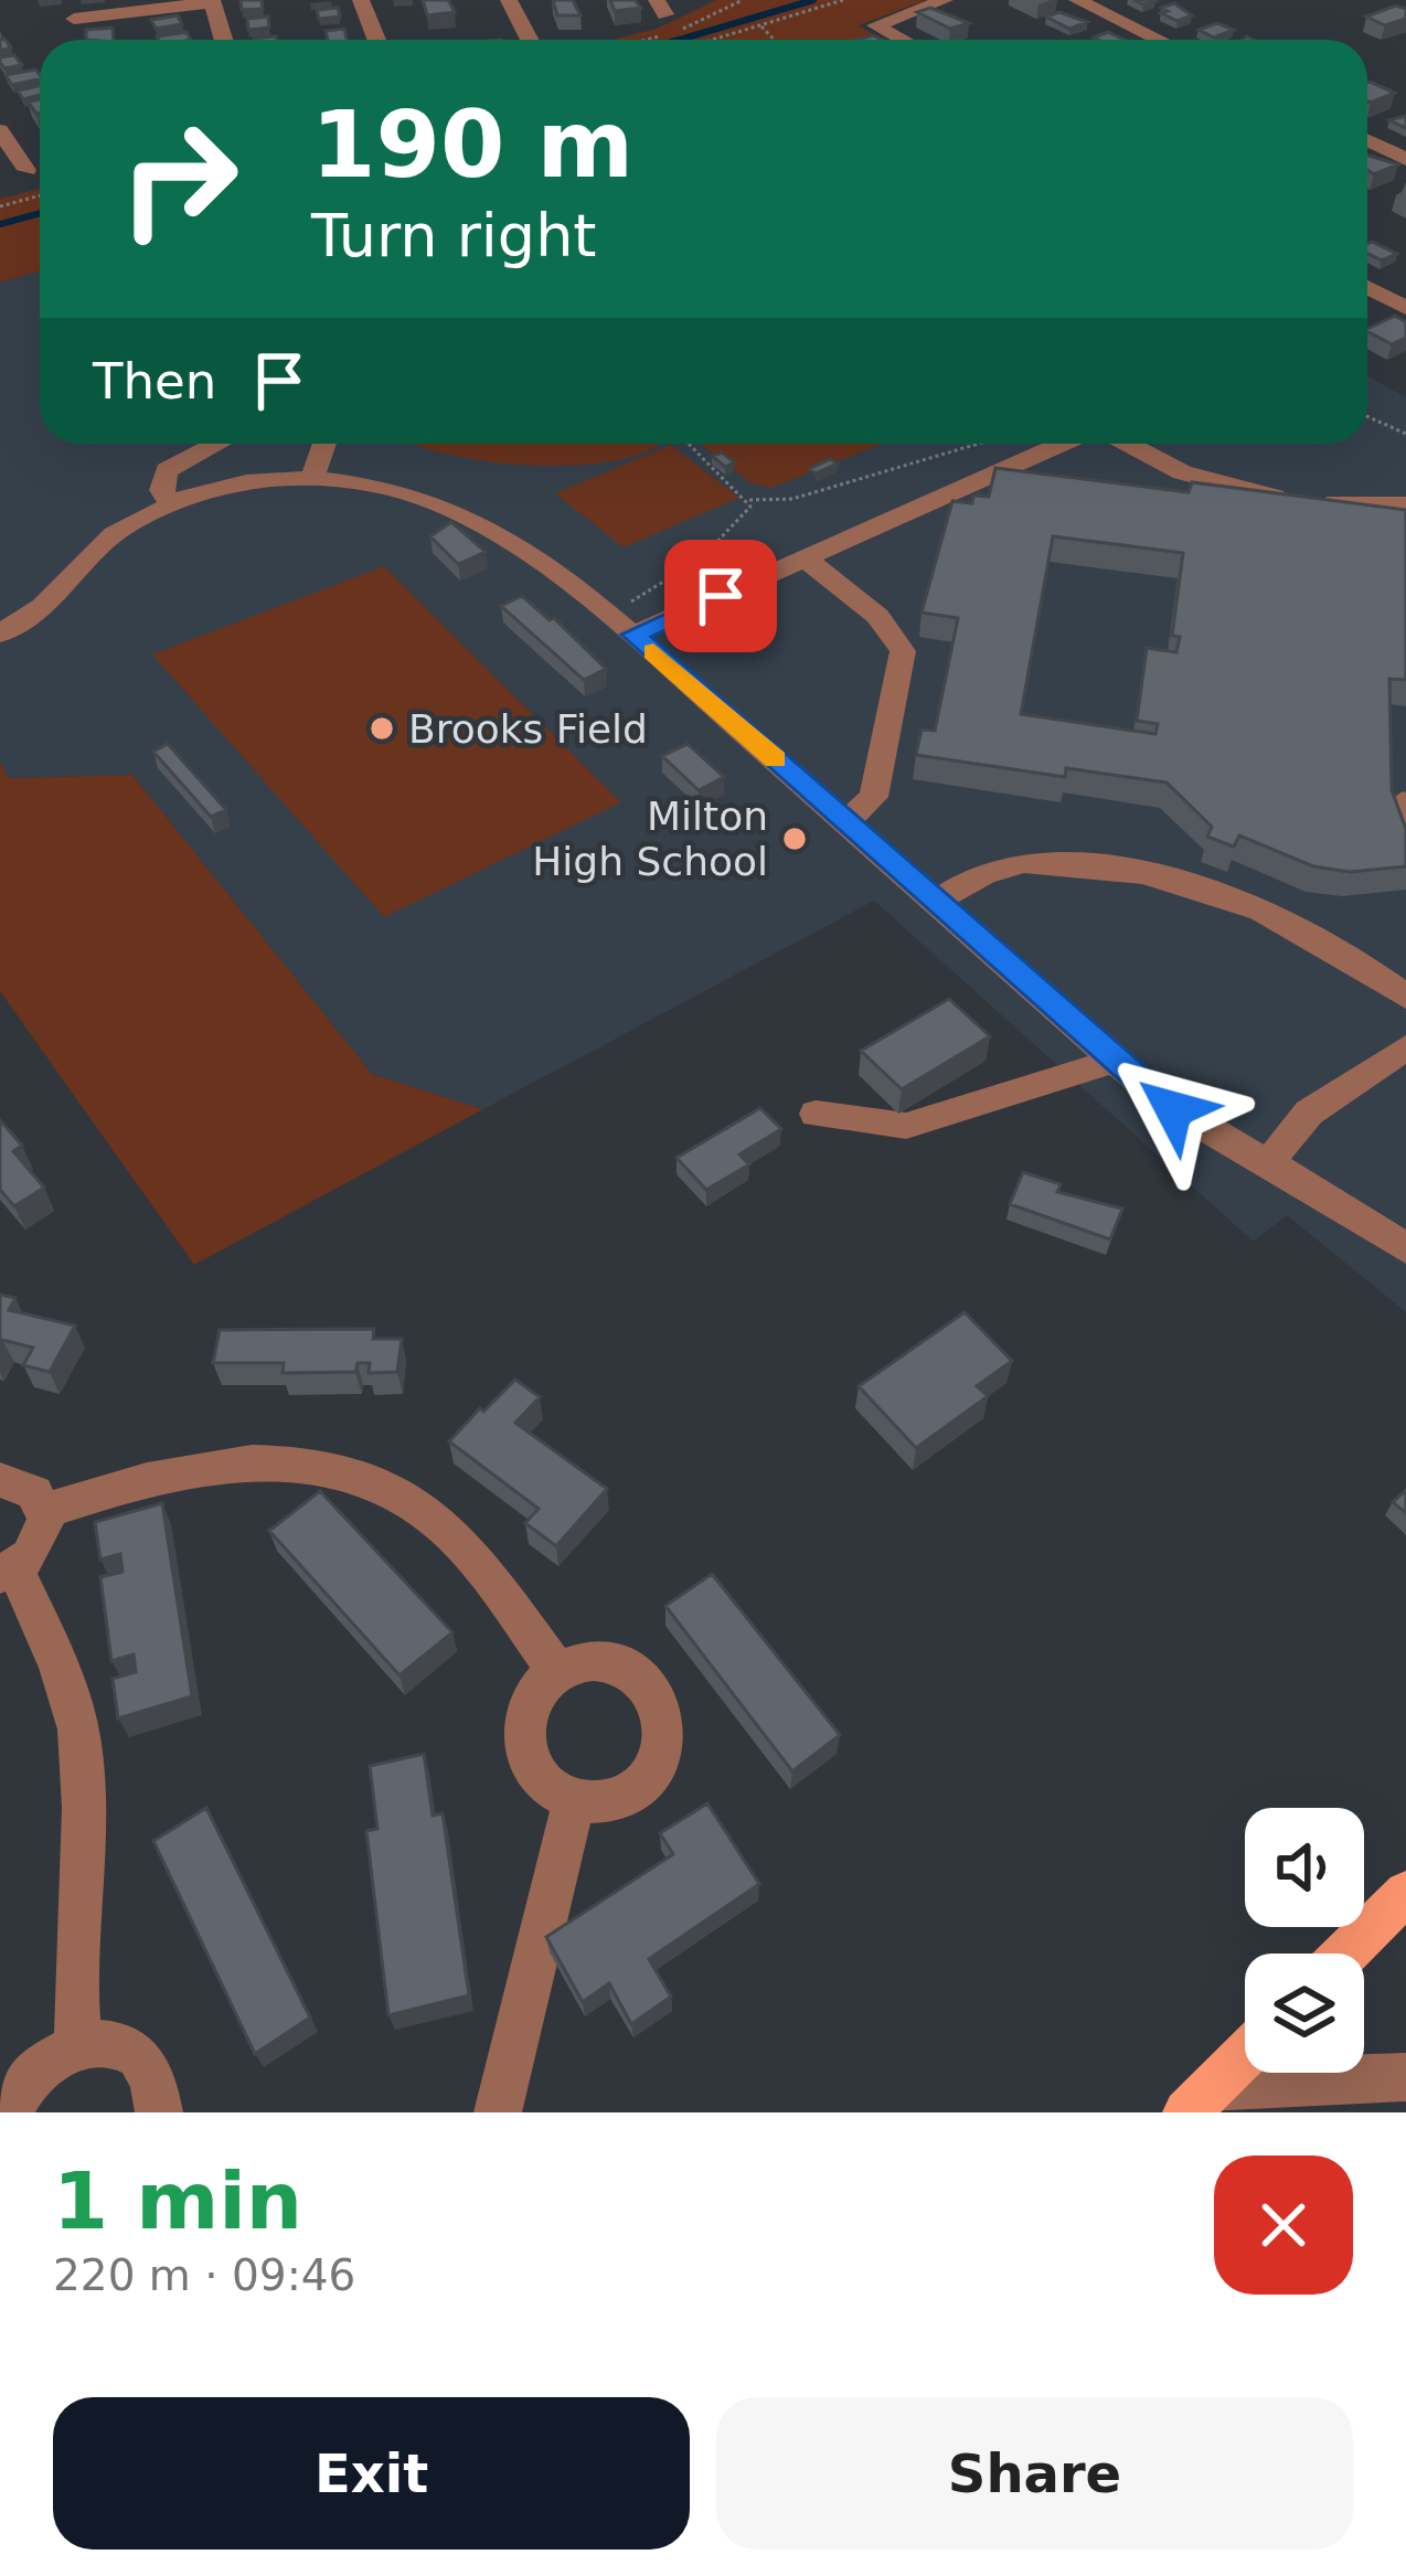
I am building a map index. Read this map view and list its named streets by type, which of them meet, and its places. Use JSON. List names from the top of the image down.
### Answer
{
  "places": ["Brooks Field", "Milton High School"],
  "page": {
    "turn": ["190 m", "Turn right"],
    "then": "Then",
    "heading": ["1 min", "220 m · 09:46"],
    "buttons": ["Exit", "Share"]
  }
}
